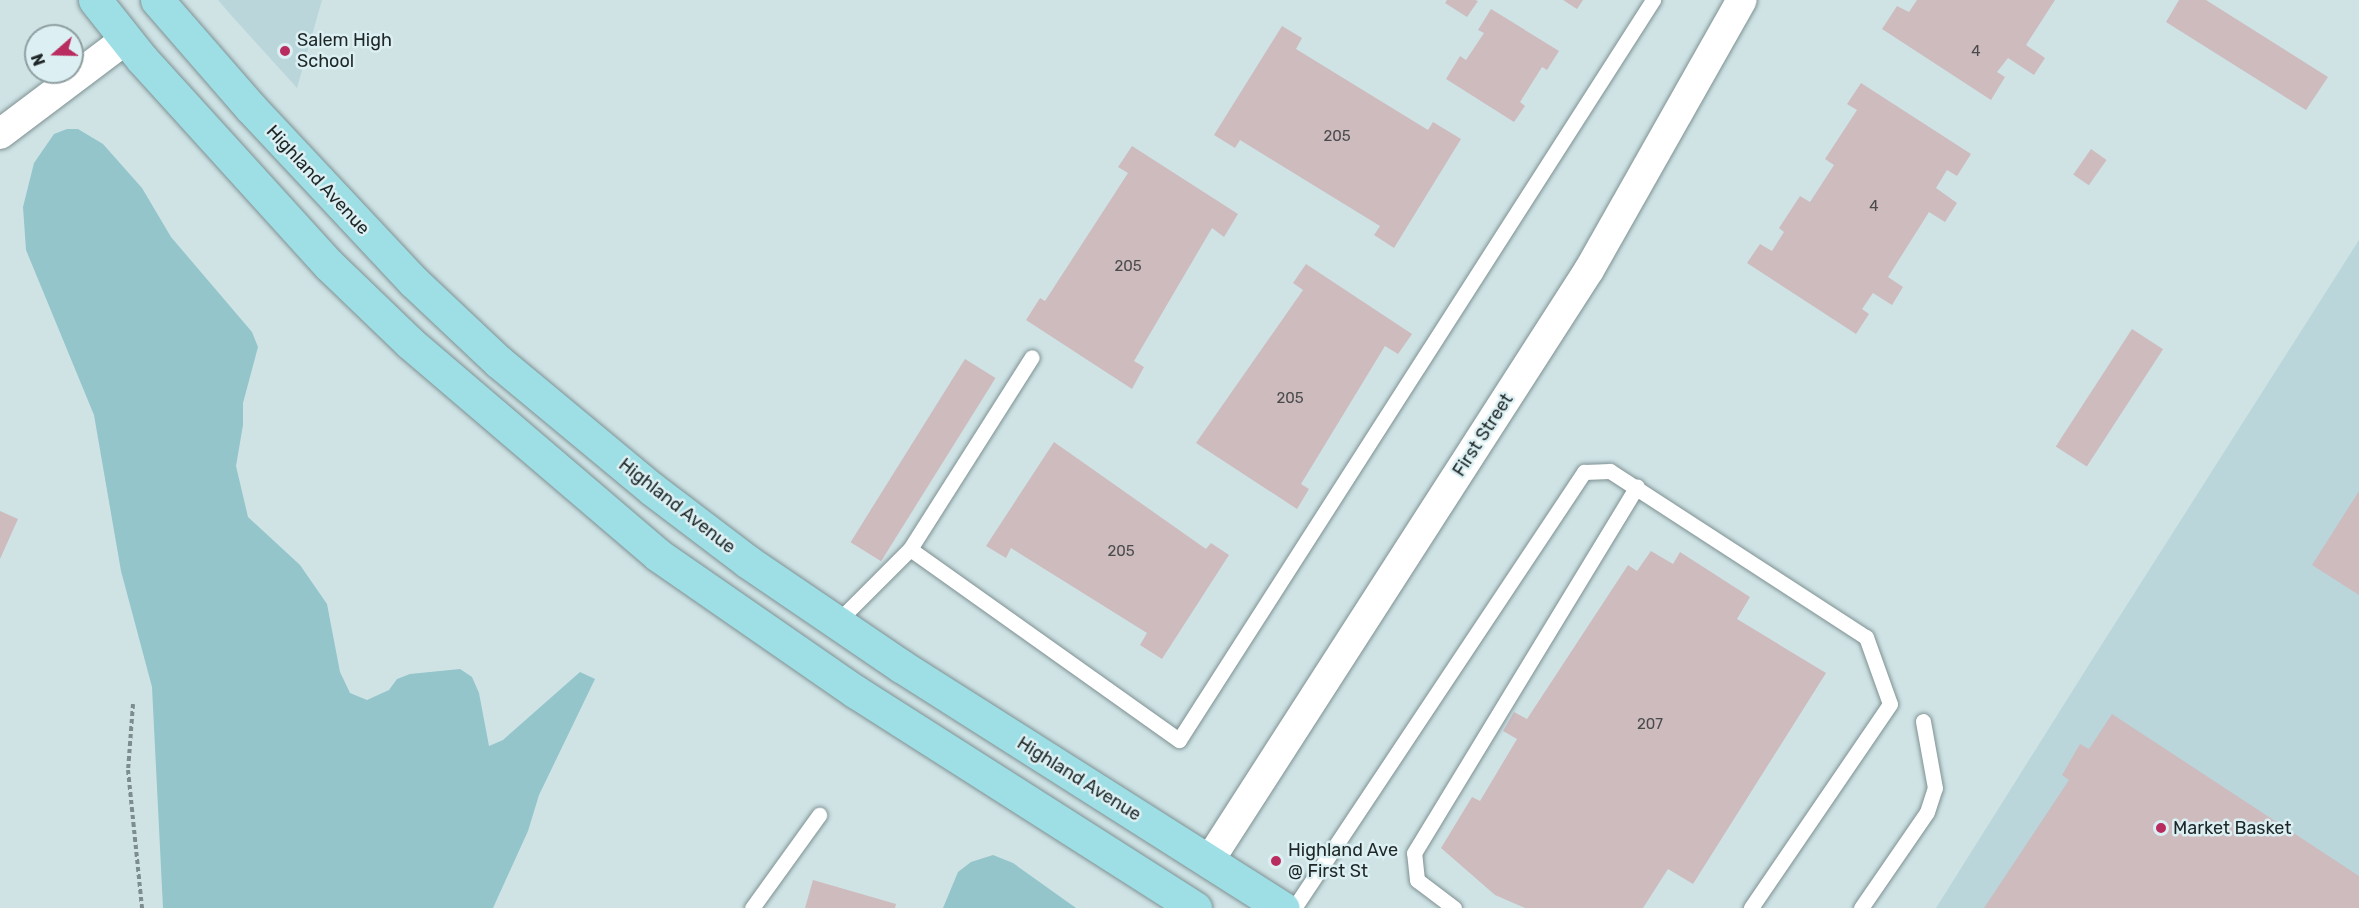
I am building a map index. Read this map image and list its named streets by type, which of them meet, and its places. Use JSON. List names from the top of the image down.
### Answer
{
  "streets": {
    "main road": ["Highland Avenue"],
    "street": ["First Street"]
  },
  "crossings": [
    ["Highland Avenue", "First Street"]
  ],
  "places": ["Salem High School", "Market Basket", "Highland Ave @ First St"],
  "house_numbers": [
    "4",
    "205",
    "4",
    "205",
    "205",
    "205",
    "207"
  ],
  "north": "left"
}
